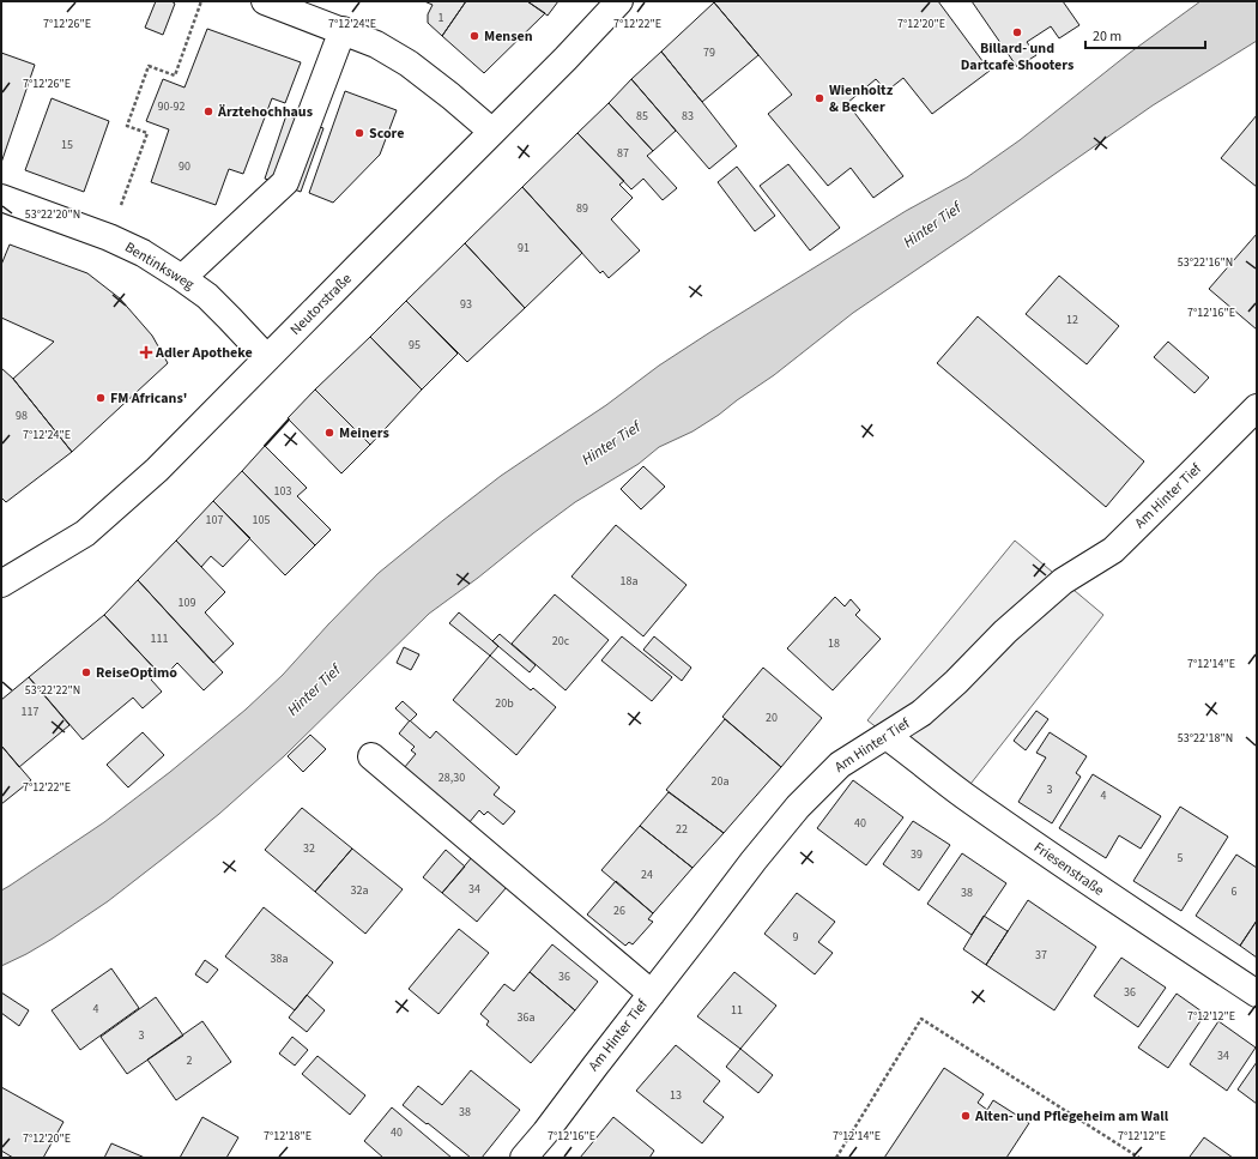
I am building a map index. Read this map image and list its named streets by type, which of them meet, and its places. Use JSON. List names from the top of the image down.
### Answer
{
  "streets": {
    "street": [
      "Bentinksweg",
      "Neutorstraße",
      "Am Hinter Tief",
      "Friesenstraße"
    ]
  },
  "crossings": [
    ["Bentinksweg", "Neutorstraße"],
    ["Am Hinter Tief", "Friesenstraße"]
  ],
  "water": ["Hinter Tief"],
  "places": {
    "other": [
      "Billard- und Dartcafe Shooters",
      "Mensen",
      "Wienholtz & Becker",
      "Ärztehochhaus",
      "Score",
      "FM Africans'",
      "Meiners",
      "ReiseOptimo",
      "Alten- und Pflegeheim am Wall"
    ],
    "health": ["Adler Apotheke"]
  },
  "house_numbers": [
    "1",
    "79",
    "90-92",
    "85",
    "83",
    "15",
    "87",
    "90",
    "89",
    "91",
    "93",
    "12",
    "95",
    "98",
    "103",
    "107",
    "105",
    "18a",
    "109",
    "111",
    "20c",
    "18",
    "20b",
    "117",
    "20",
    "28,30",
    "20a",
    "3",
    "4",
    "40",
    "22",
    "32",
    "39",
    "5",
    "24",
    "34",
    "32a",
    "6",
    "38",
    "26",
    "9",
    "37",
    "38a",
    "36",
    "36",
    "4",
    "11",
    "36a",
    "3",
    "34",
    "2",
    "13",
    "38",
    "40"
  ],
  "scale_bar": "20 m",
  "coordinates": [
    "7°12'26\"E",
    "7°12'24\"E",
    "7°12'22\"E",
    "7°12'20\"E",
    "53°22'20\"N",
    "53°22'16\"N",
    "7°12'16\"E",
    "7°12'14\"E",
    "53°22'22\"N",
    "53°22'18\"N",
    "7°12'12\"E",
    "7°12'18\"E"
  ]
}
